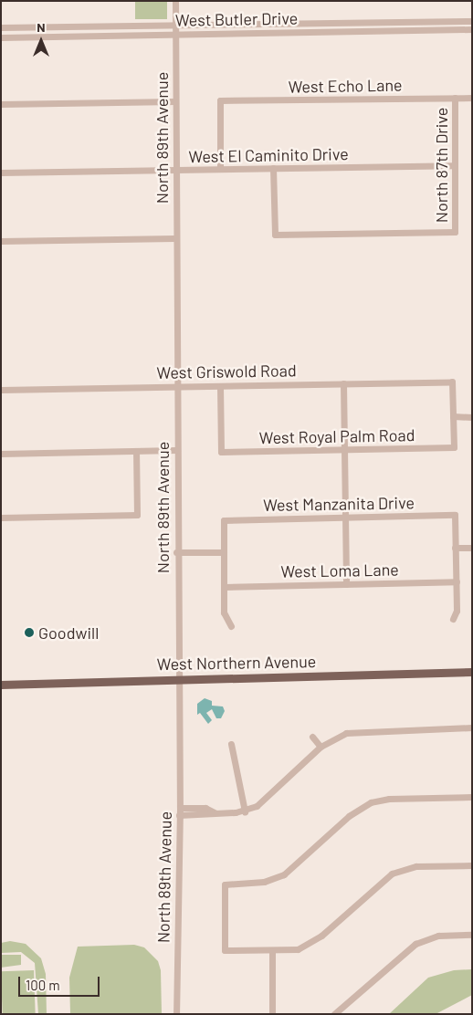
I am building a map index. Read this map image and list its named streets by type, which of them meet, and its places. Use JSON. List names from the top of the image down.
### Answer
{
  "streets": {
    "main road": ["West Northern Avenue"],
    "street": [
      "West Butler Drive",
      "West Echo Lane",
      "North 89th Avenue",
      "West El Caminito Drive",
      "North 87th Drive",
      "West Griswold Road",
      "West Royal Palm Road",
      "West Manzanita Drive",
      "West Loma Lane"
    ]
  },
  "crossings": [
    ["West Butler Drive", "North 89th Avenue"],
    ["West Echo Lane", "West El Caminito Drive"],
    ["West Echo Lane", "North 87th Drive"],
    ["North 89th Avenue", "West El Caminito Drive"],
    ["North 89th Avenue", "West Griswold Road"],
    ["North 89th Avenue", "West Northern Avenue"],
    ["West El Caminito Drive", "North 87th Drive"],
    ["West Griswold Road", "West Royal Palm Road"]
  ],
  "places": ["Goodwill"],
  "scale_bar": "100 m",
  "north": "top"
}
